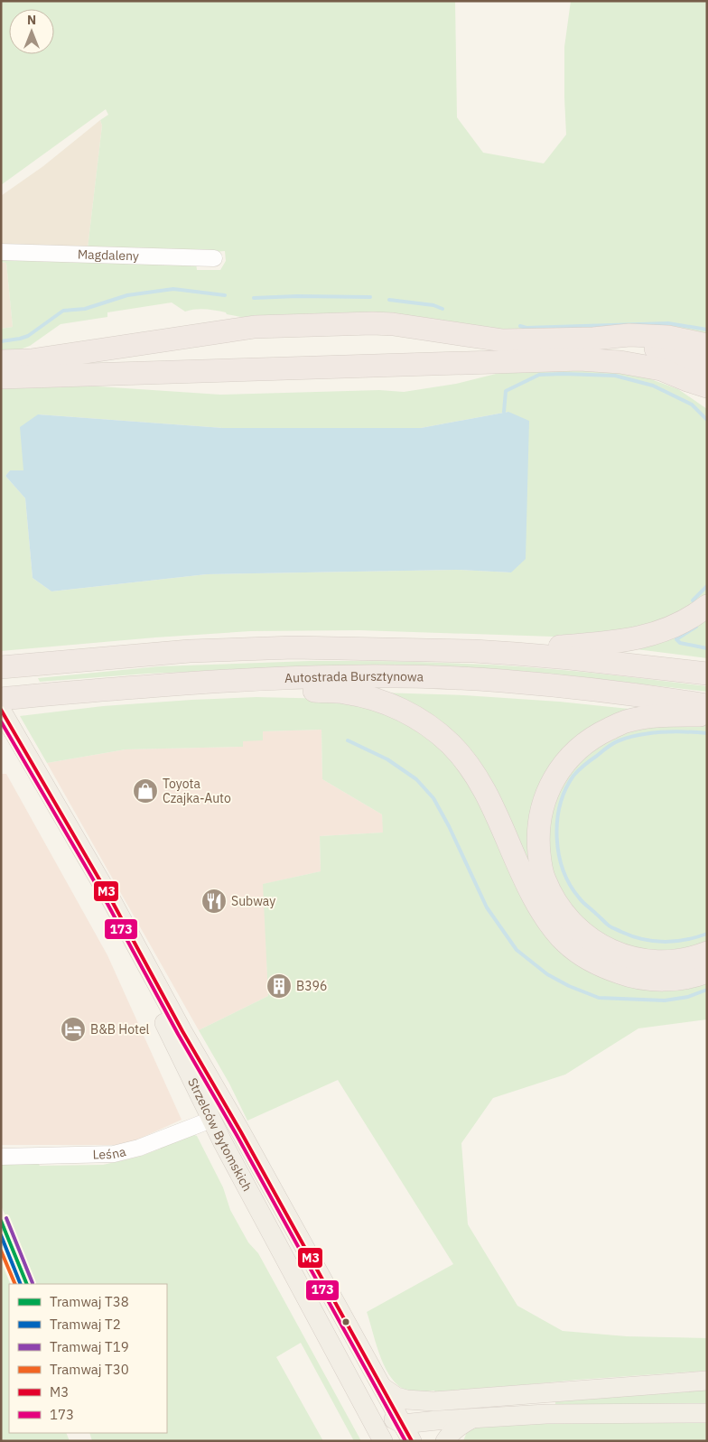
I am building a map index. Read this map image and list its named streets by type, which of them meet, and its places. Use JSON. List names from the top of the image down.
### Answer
{
  "streets": {
    "highway": ["Autostrada Bursztynowa"],
    "main road": ["Strzelców Bytomskich"],
    "street": ["Magdaleny", "Leśna"]
  },
  "crossings": [
    ["Strzelców Bytomskich", "Leśna"]
  ],
  "places": {
    "shop": ["Toyota Czajka-Auto"],
    "restaurant": ["Subway"],
    "building": ["B396"],
    "hotel": ["B&B Hotel"]
  },
  "lines": [
    "transit line M3",
    "transit line 173",
    "tram line T19",
    "tram line T38",
    "tram line T2",
    "tram line T30"
  ],
  "legend": [
    "Tramwaj T38",
    "Tramwaj T2",
    "Tramwaj T19",
    "Tramwaj T30",
    "M3",
    "173"
  ],
  "north": "top"
}
